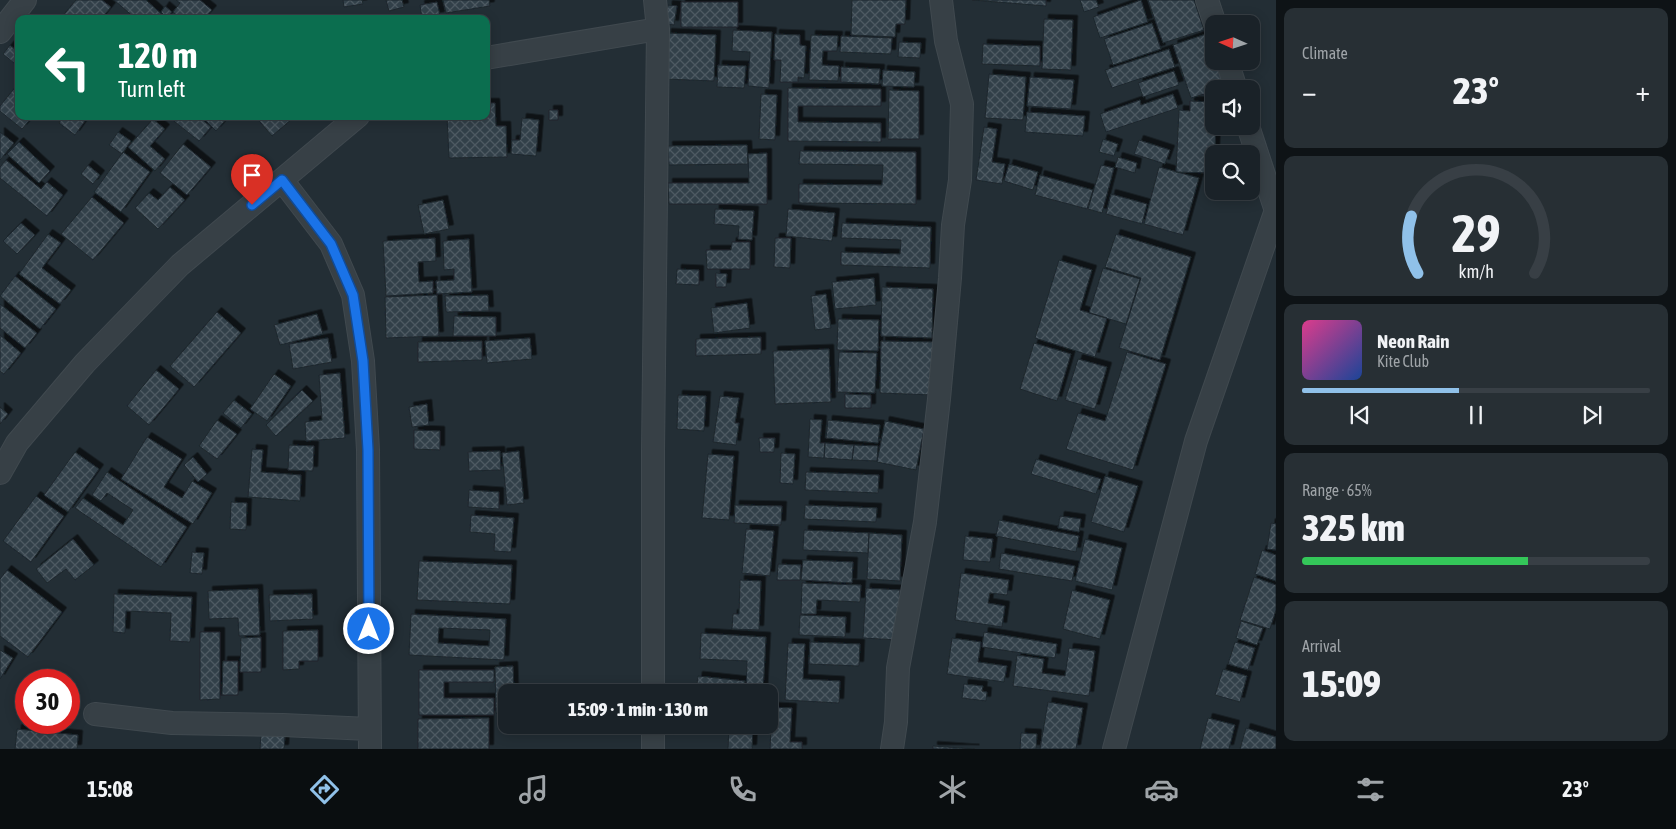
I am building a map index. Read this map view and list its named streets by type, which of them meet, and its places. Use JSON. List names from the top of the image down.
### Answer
{
  "north": "left",
  "page": {
    "tile": [
      "Climate",
      ["Range · 65%", "325 km"],
      ["Arrival", "15:09"]
    ],
    "turn": ["120 m", "Turn left"],
    "heat": ["−", "23°", "+"],
    "song": ["Neon Rain", "Kite Club"],
    "limit": "30",
    "trip": "15:09 · 1 min · 130 m",
    "tabs": ["15:08", "23°"],
    "gauge": ["29", "km/h"]
  }
}
